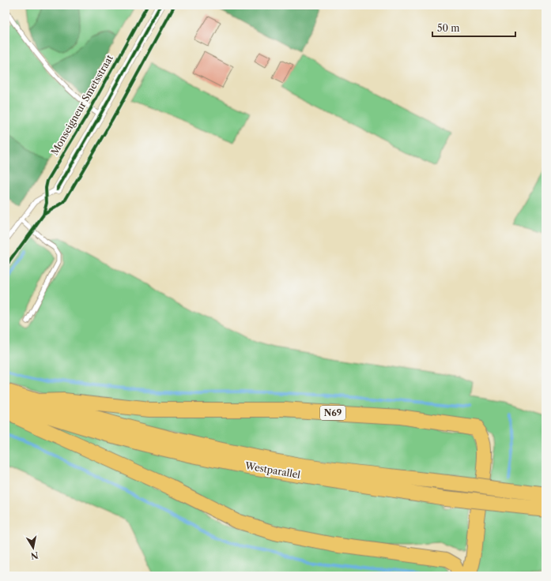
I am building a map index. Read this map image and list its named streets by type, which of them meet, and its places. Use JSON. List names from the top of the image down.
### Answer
{
  "streets": {
    "main road": ["N69", "Westparallel"],
    "street": ["Monseigneur Smetsstraat"]
  },
  "crossings": [
    ["N69", "Westparallel"]
  ],
  "scale_bar": "50 m",
  "north": "bottom"
}
